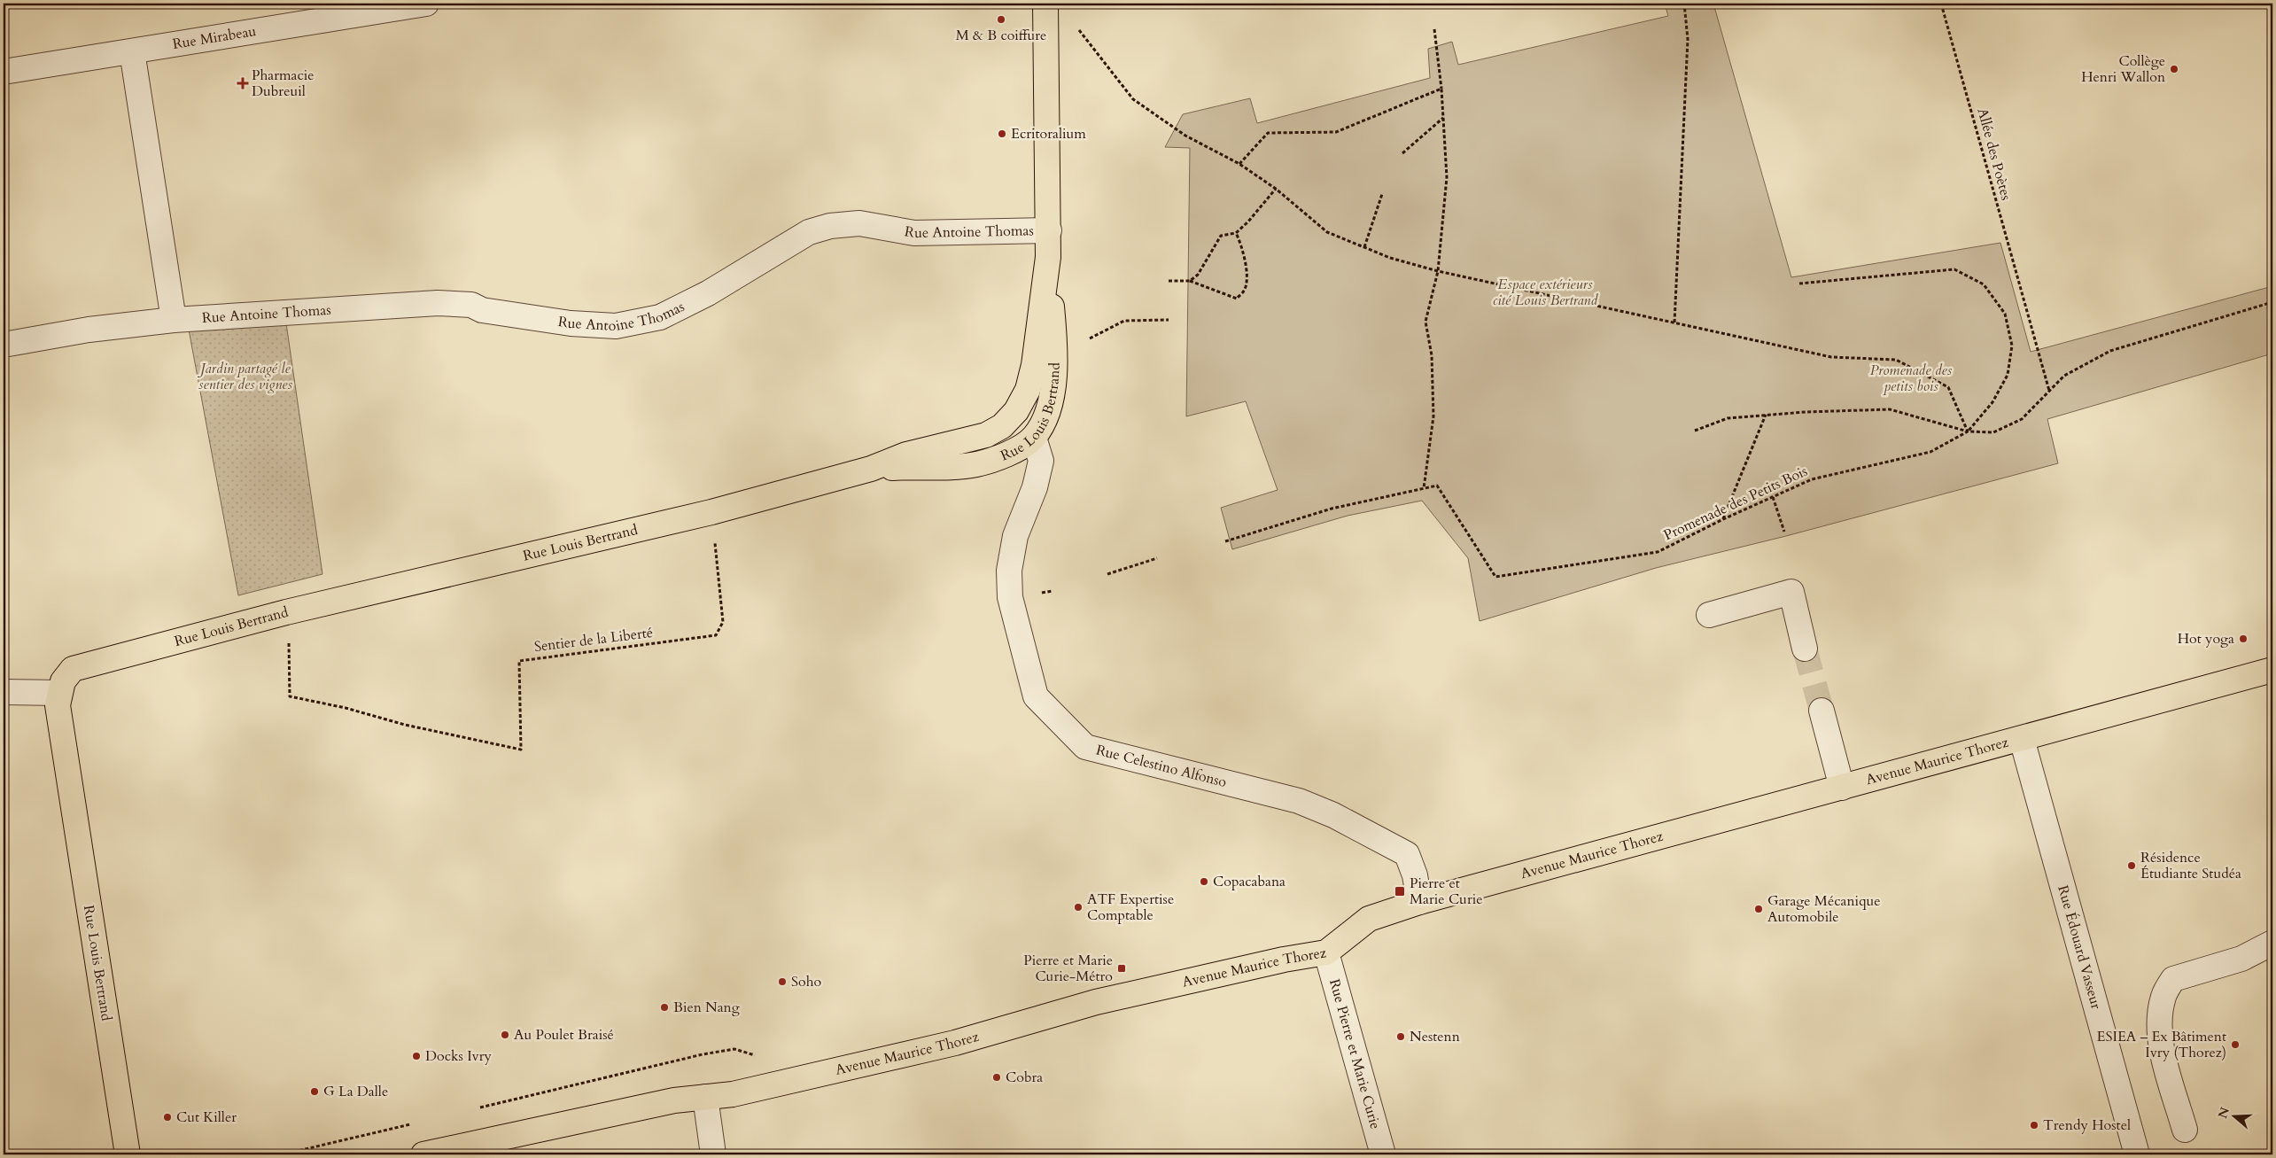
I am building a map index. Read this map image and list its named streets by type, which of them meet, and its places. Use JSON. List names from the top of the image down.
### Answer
{
  "streets": {
    "main road": ["Rue Louis Bertrand", "Avenue Maurice Thorez"],
    "street": [
      "Rue Mirabeau",
      "Rue Antoine Thomas",
      "Rue Celestino Alfonso",
      "Rue Édouard Vasseur",
      "Rue Pierre et Marie Curie"
    ],
    "path": ["Allée des Poètes", "Promenade des Petits Bois", "Sentier de la Liberté"]
  },
  "crossings": [
    ["Rue Antoine Thomas", "Rue Louis Bertrand"],
    ["Rue Louis Bertrand", "Sentier de la Liberté"],
    ["Rue Louis Bertrand", "Rue Celestino Alfonso"],
    ["Avenue Maurice Thorez", "Rue Celestino Alfonso"],
    ["Avenue Maurice Thorez", "Rue Édouard Vasseur"],
    ["Avenue Maurice Thorez", "Rue Pierre et Marie Curie"]
  ],
  "parks": ["Espace extérieurs cité Louis Bertrand", "Jardin partagé le sentier des vignes", "Promenade des petits bois"],
  "places": {
    "other": [
      "M & B coiffure",
      "Collège Henri Wallon",
      "Ecritoralium",
      "Hot yoga",
      "Résidence Étudiante Studéa",
      "Copacabana",
      "ATF Expertise Comptable",
      "Garage Mécanique Automobile",
      "Soho",
      "Bien Nang",
      "Au Poulet Braisé",
      "Nestenn",
      "ESIEA – Ex Bâtiment Ivry (Thorez)",
      "Docks Ivry",
      "Cobra",
      "G La Dalle",
      "Cut Killer",
      "Trendy Hostel"
    ],
    "health": ["Pharmacie Dubreuil"],
    "transit": ["Pierre et Marie Curie", "Pierre et Marie Curie-Métro"]
  },
  "north": "left"
}
